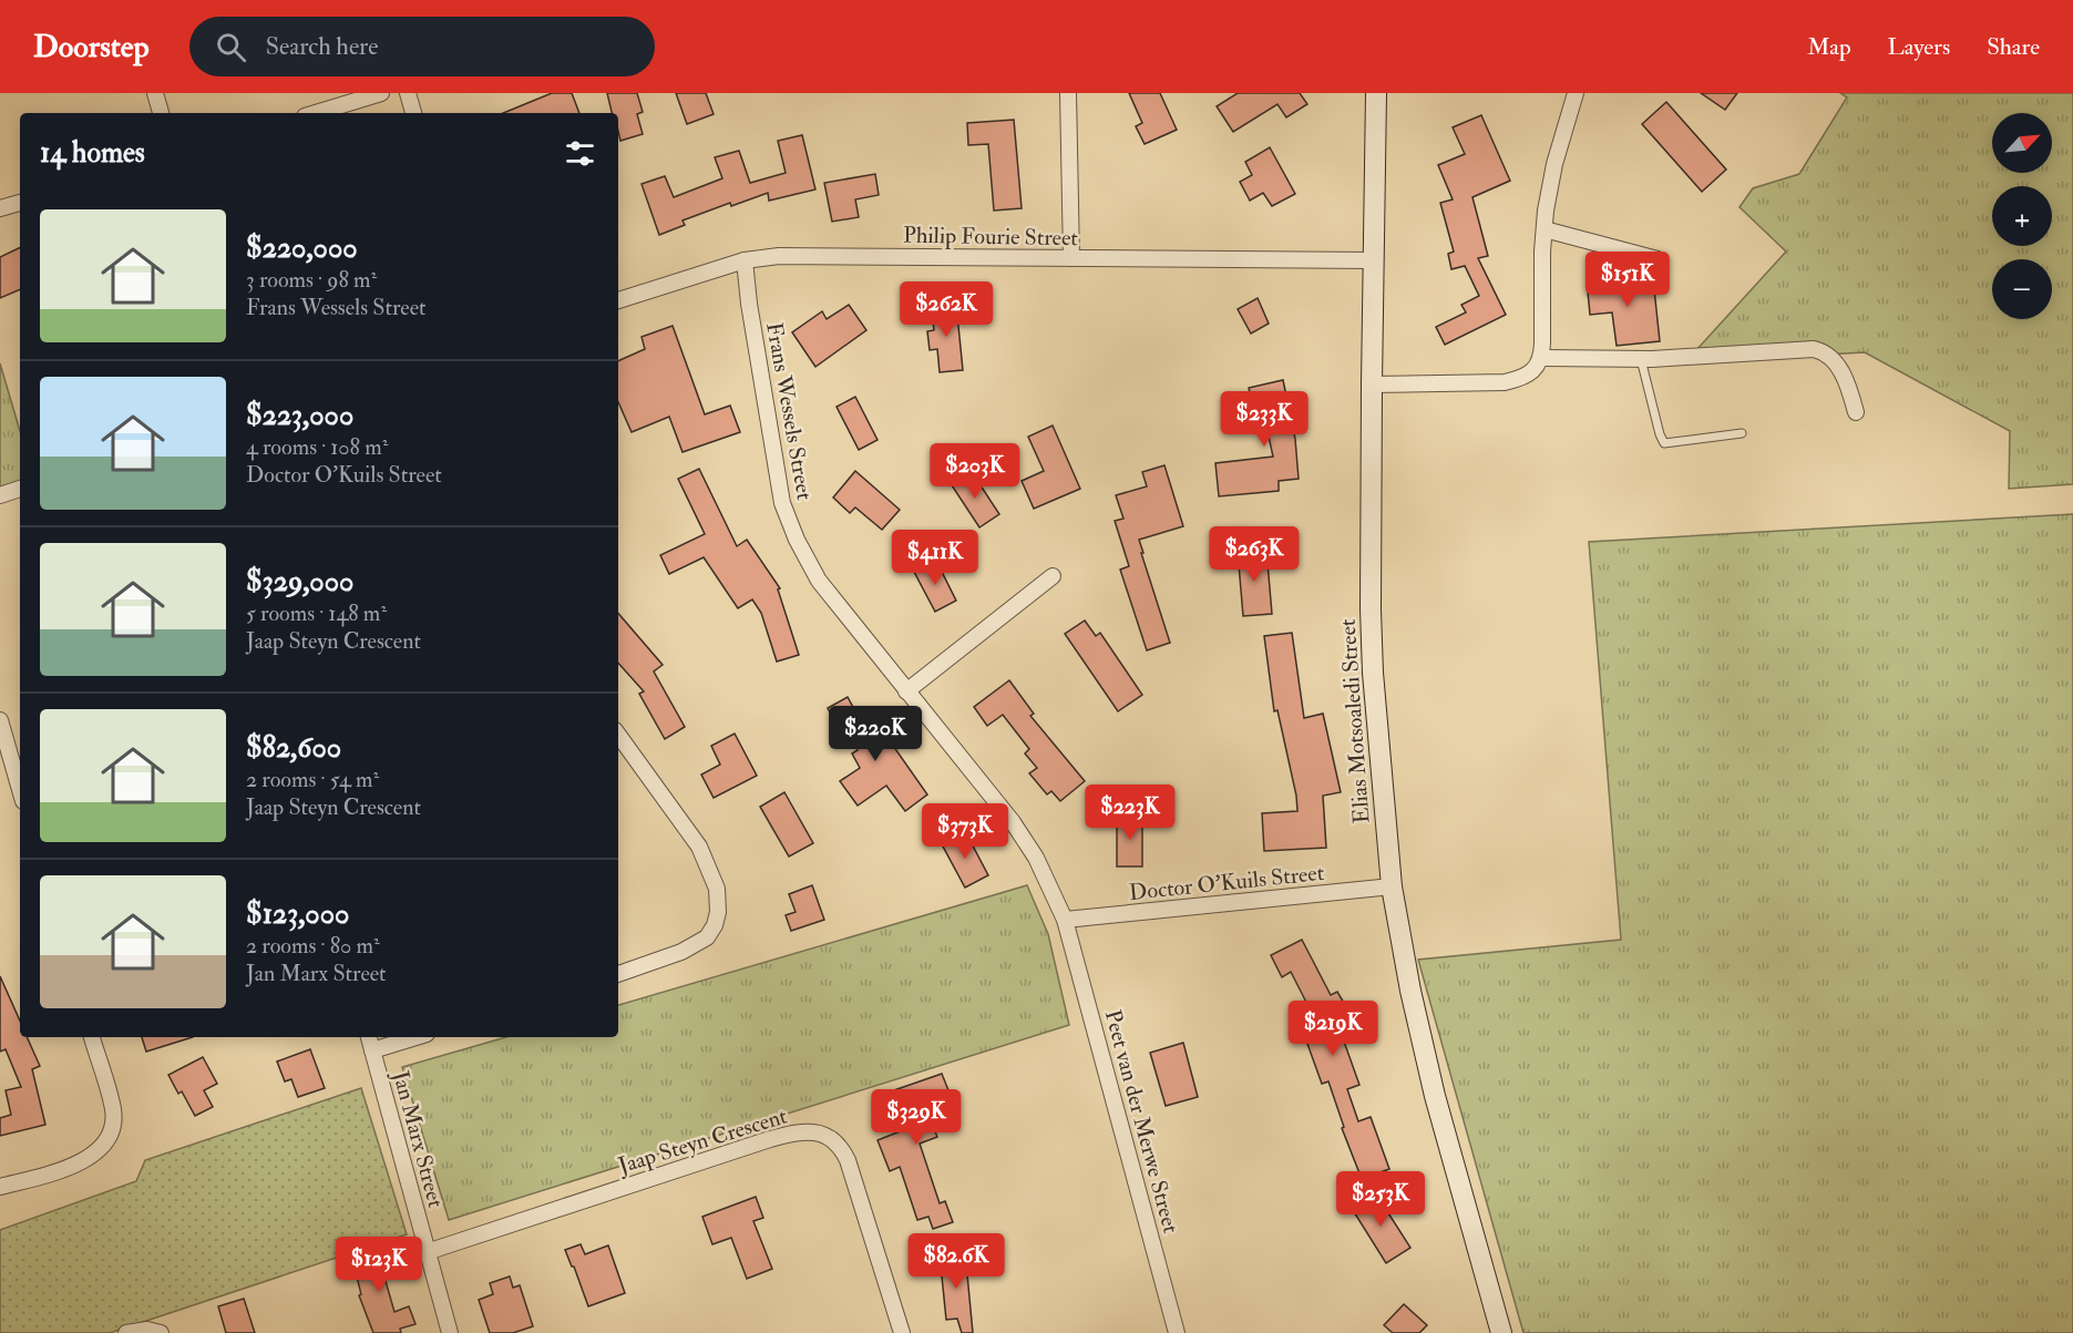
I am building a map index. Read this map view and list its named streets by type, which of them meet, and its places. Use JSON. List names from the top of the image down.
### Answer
{
  "streets": {
    "street": [
      "Philip Fourie Street",
      "Frans Wessels Street",
      "Elias Motsoaledi Street",
      "Doctor O'Kuils Street",
      "Peet van der Merwe Street",
      "Jan Marx Street",
      "Jaap Steyn Crescent"
    ]
  },
  "crossings": [
    ["Philip Fourie Street", "Frans Wessels Street"],
    ["Philip Fourie Street", "Elias Motsoaledi Street"],
    ["Frans Wessels Street", "Doctor O'Kuils Street"],
    ["Frans Wessels Street", "Peet van der Merwe Street"],
    ["Elias Motsoaledi Street", "Doctor O'Kuils Street"],
    ["Doctor O'Kuils Street", "Peet van der Merwe Street"],
    ["Jan Marx Street", "Jaap Steyn Crescent"]
  ],
  "north": "top right",
  "page": {
    "header": "Doorstep",
    "search": "Search here",
    "nav": ["Map", "Layers", "Share"],
    "map_buttons": ["+", "−"],
    "heading": "14 homes",
    "list": [
      {
        "name": "$220,000",
        "note": "3 rooms · 98 m² · Frans Wessels Street"
      },
      {
        "name": "$223,000",
        "note": "4 rooms · 108 m² · Doctor O'Kuils Street"
      },
      {
        "name": "$329,000",
        "note": "5 rooms · 148 m² · Jaap Steyn Crescent"
      },
      {
        "name": "$82,600",
        "note": "2 rooms · 54 m² · Jaap Steyn Crescent"
      },
      {
        "name": "$123,000",
        "note": "2 rooms · 80 m² · Jan Marx Street"
      }
    ],
    "price": [
      "$151K",
      "$262K",
      "$233K",
      "$203K",
      "$263K",
      "$411K",
      "$220K",
      "$223K",
      "$373K",
      "$219K",
      "$329K",
      "$253K",
      "$82.6K",
      "$123K"
    ]
  }
}
